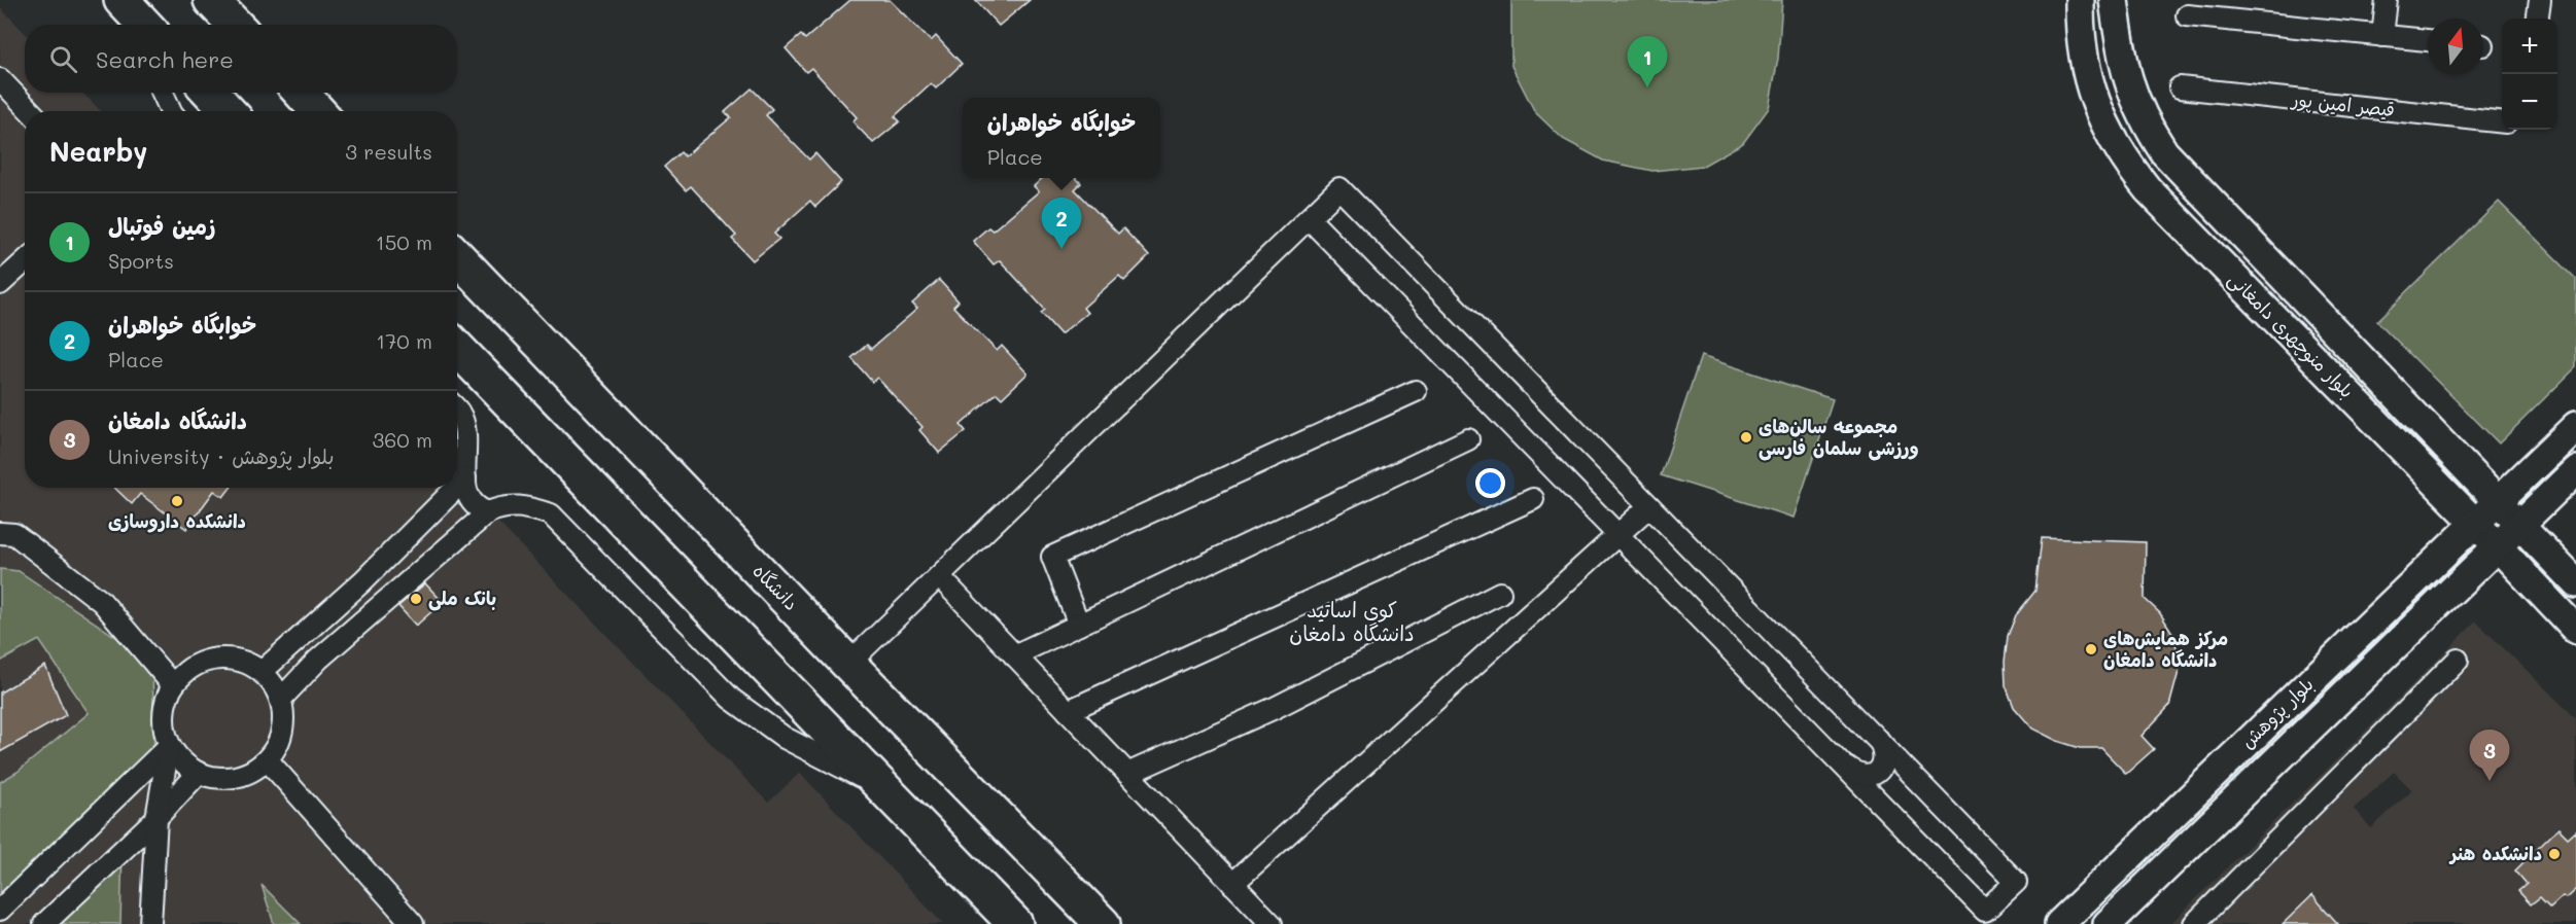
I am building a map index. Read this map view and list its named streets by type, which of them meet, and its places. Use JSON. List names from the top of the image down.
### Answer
{
  "streets": {
    "highway": ["دانشگاه"],
    "street": ["قیصر امین پور", "بلوار منوچهری دامغانی", "بلوار پژوهش"]
  },
  "crossings": [
    ["بلوار منوچهری دامغانی", "بلوار پژوهش"]
  ],
  "districts": ["کوی اساتید دانشگاه دامغان"],
  "places": [
    "مجموعه سالن‌های ورزشی سلمان فارسی",
    "دانشکده داروسازی",
    "بانک ملی",
    "مرکز همایش‌های دانشگاه دامغان",
    "دانشکده هنر"
  ],
  "north": "top",
  "page": {
    "map_buttons": ["+", "−"],
    "search": "Search here",
    "pins": ["1", "2", "3"],
    "popup": ["خوابگاه خواهران", "Place"],
    "heading": ["Nearby", "3 results"],
    "list": [
      {
        "mark": "1",
        "name": "زمین فوتبال",
        "note": "Sports",
        "value": "150 m"
      },
      {
        "mark": "2",
        "name": "خوابگاه خواهران",
        "note": "Place",
        "value": "170 m"
      },
      {
        "mark": "3",
        "name": "دانشگاه دامغان",
        "note": "University · بلوار پژوهش",
        "value": "360 m"
      }
    ]
  }
}
